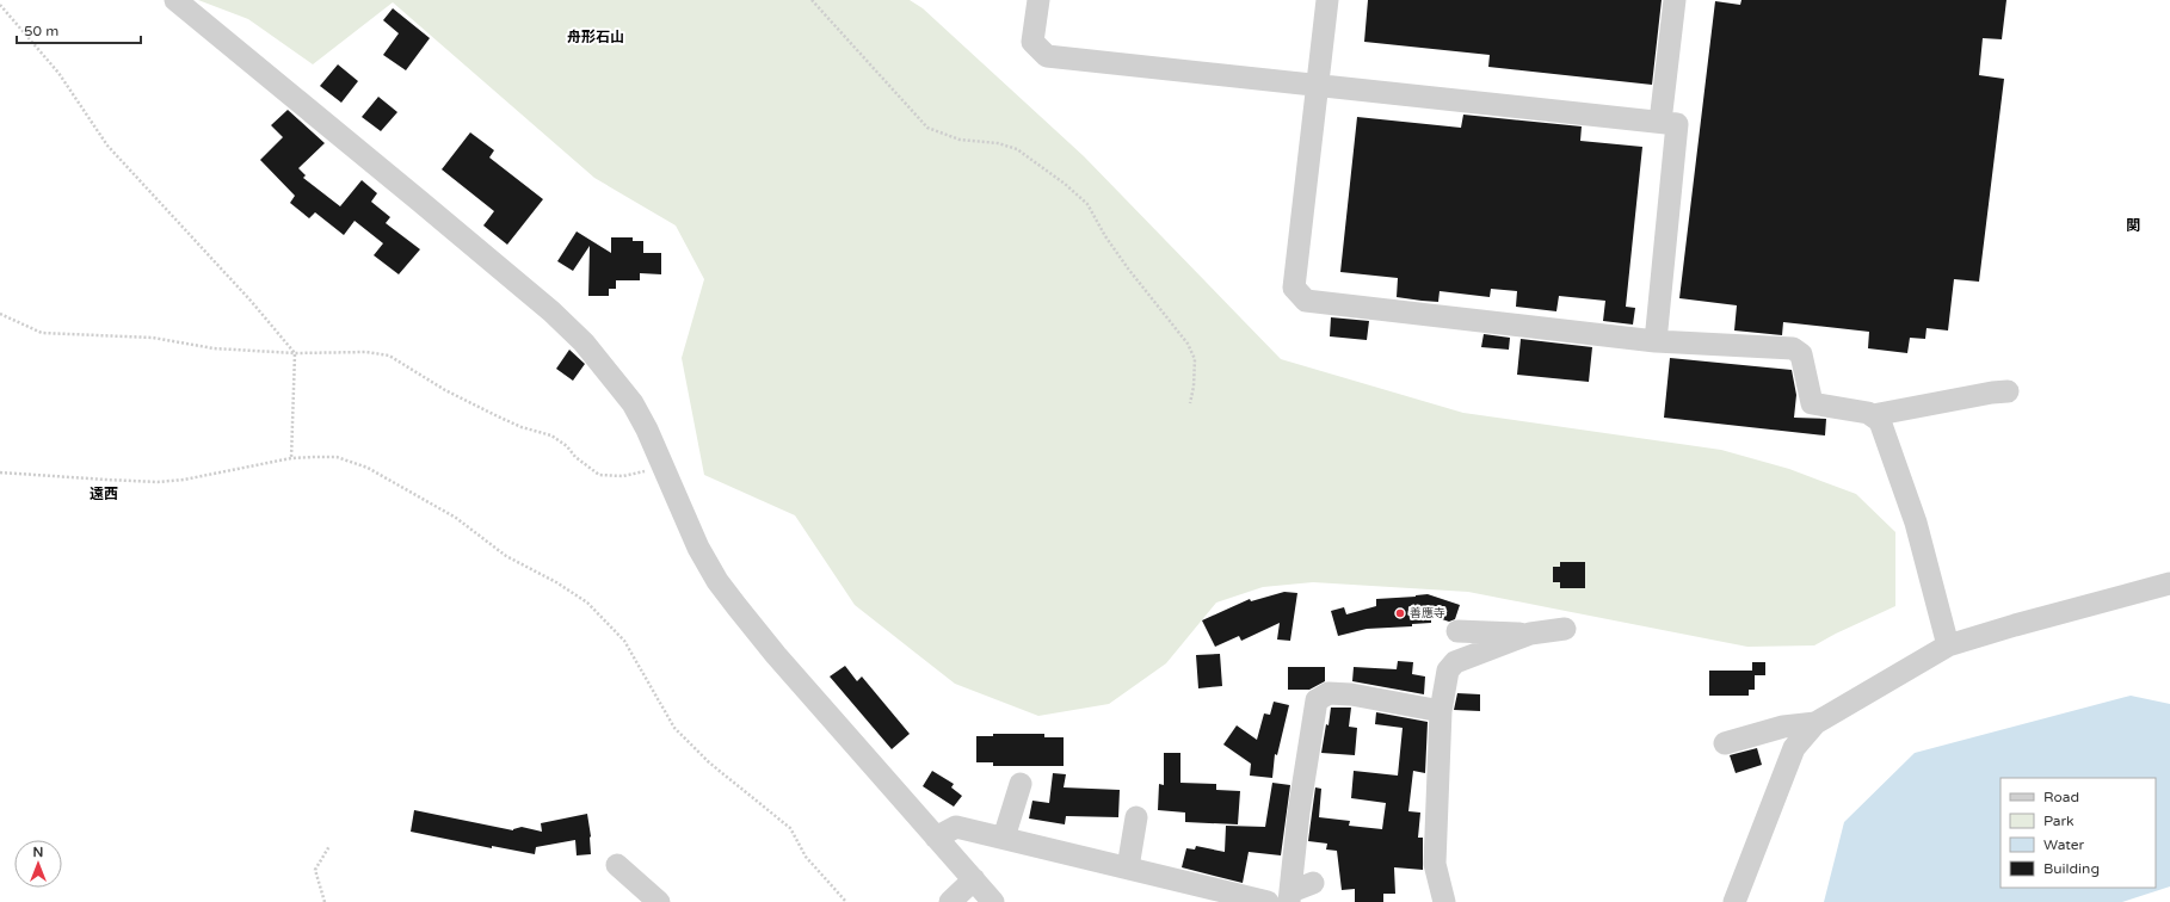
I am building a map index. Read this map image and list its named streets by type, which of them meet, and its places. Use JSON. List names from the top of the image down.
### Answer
{
  "districts": ["舟形石山", "関", "遠西"],
  "places": ["善應寺"],
  "legend": [
    "Road",
    "Park",
    "Water",
    "Building"
  ],
  "scale_bar": "50 m",
  "north": "top"
}
